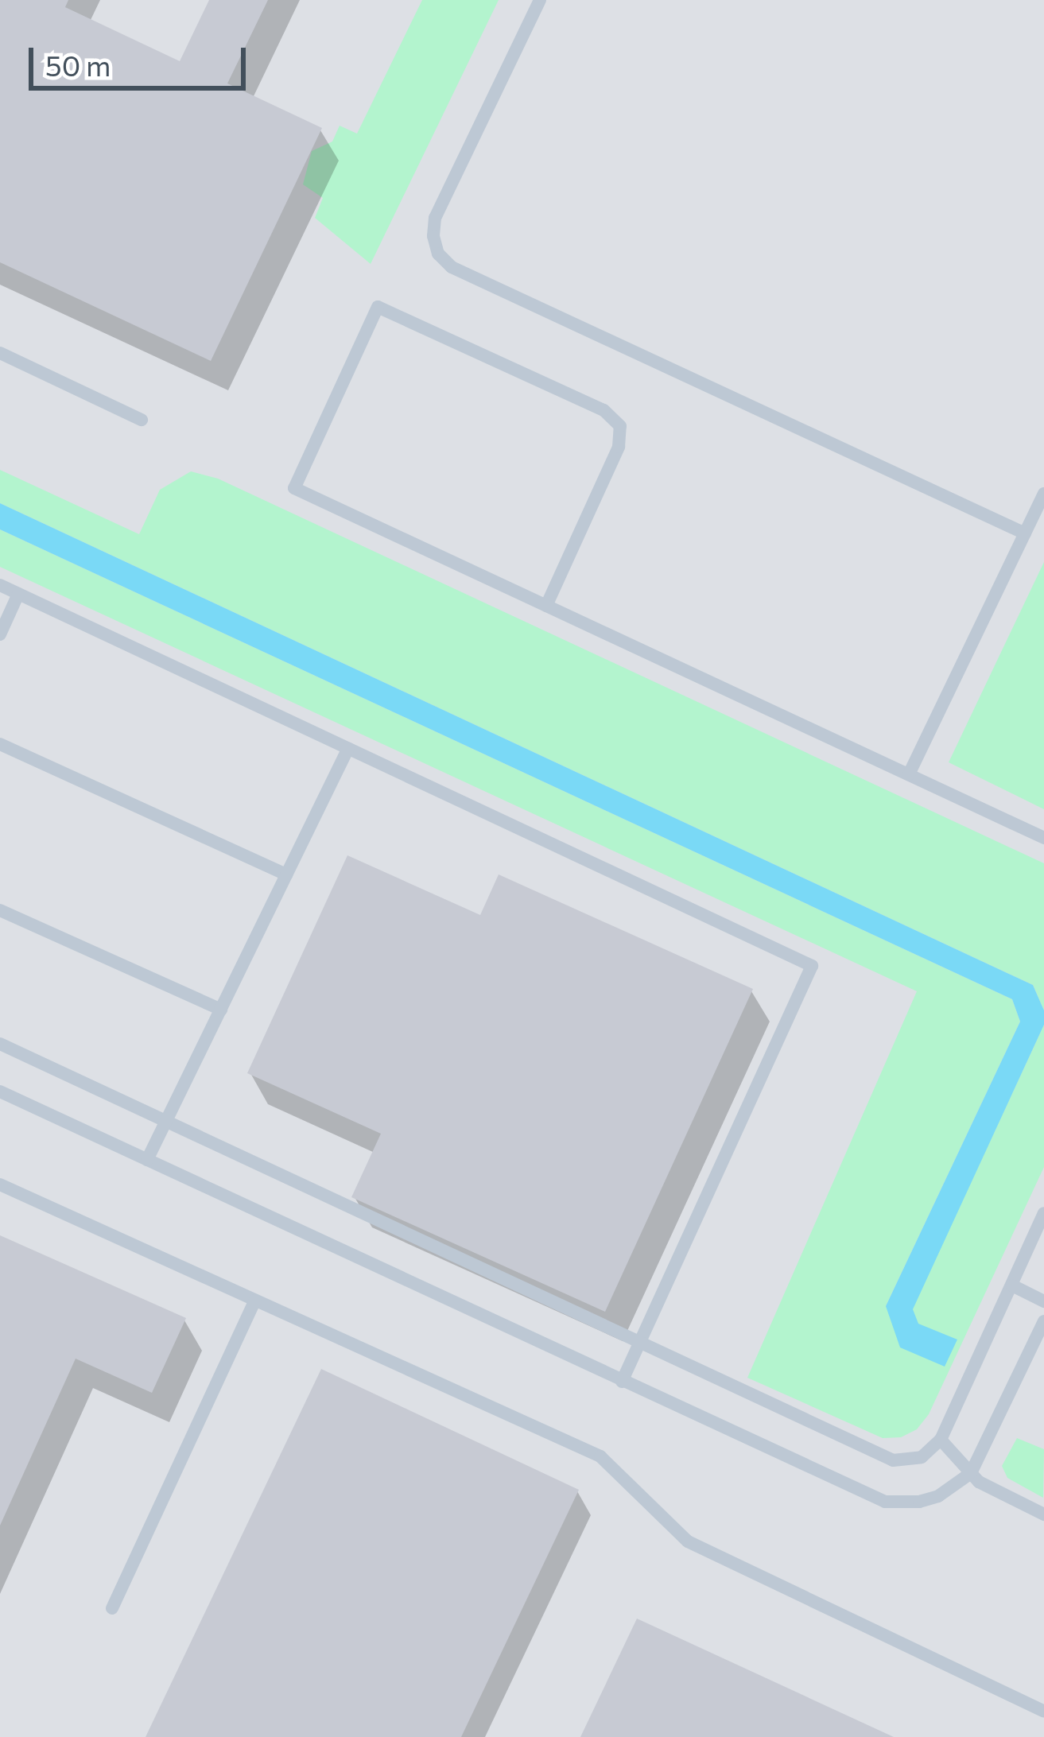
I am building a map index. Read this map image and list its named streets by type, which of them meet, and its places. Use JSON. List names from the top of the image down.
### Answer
{
  "scale_bar": "50 m"
}
